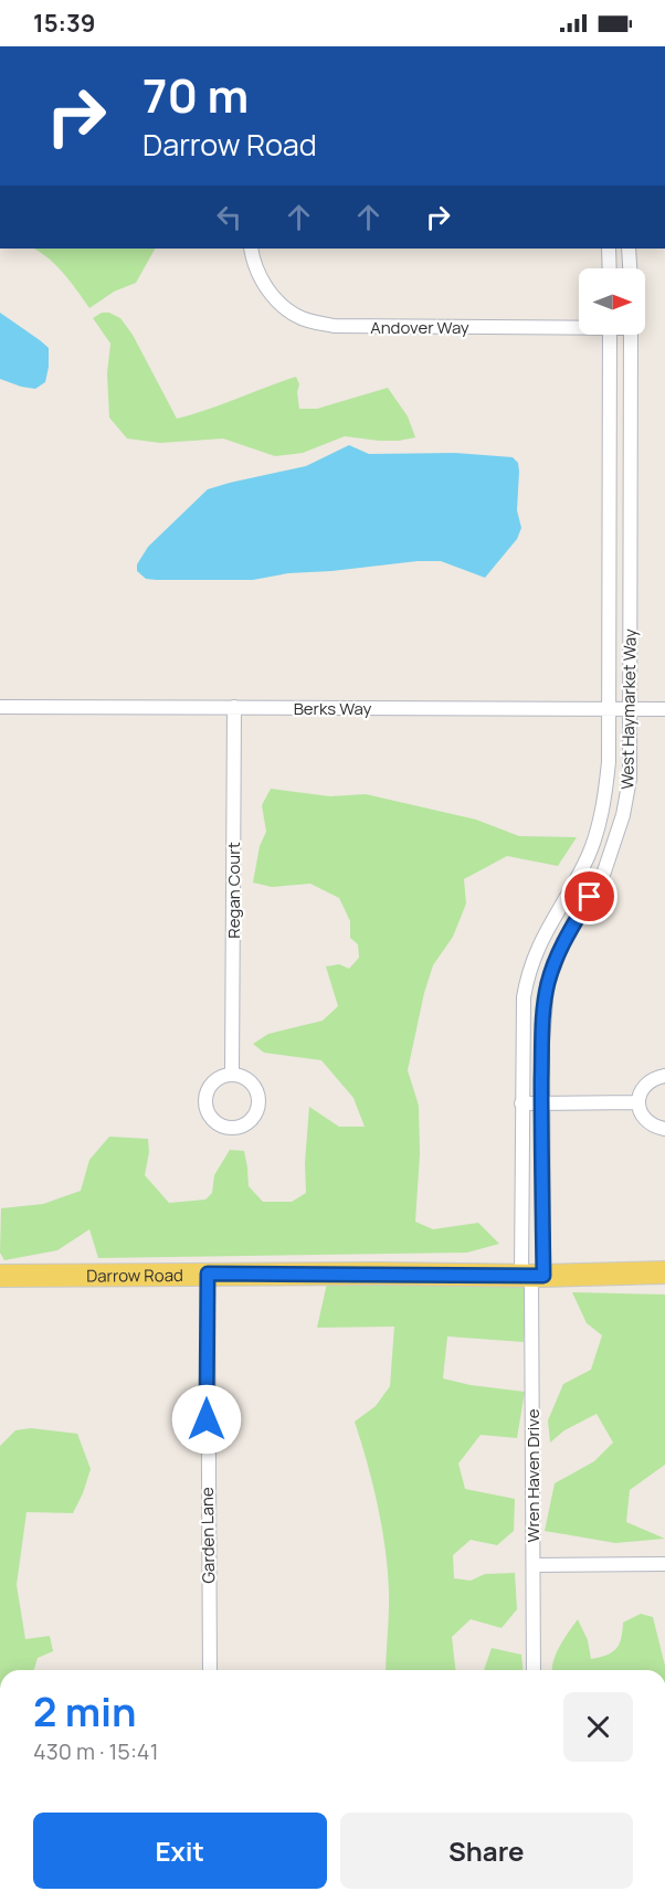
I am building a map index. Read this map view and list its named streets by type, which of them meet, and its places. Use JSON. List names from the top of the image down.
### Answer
{
  "streets": {
    "main road": ["Darrow Road"],
    "street": [
      "Andover Way",
      "Berks Way",
      "West Haymarket Way",
      "Regan Court",
      "Wren Haven Drive",
      "Garden Lane"
    ]
  },
  "crossings": [
    ["Berks Way", "West Haymarket Way"],
    ["Berks Way", "Regan Court"],
    ["West Haymarket Way", "Darrow Road"],
    ["West Haymarket Way", "Wren Haven Drive"],
    ["Darrow Road", "Wren Haven Drive"],
    ["Darrow Road", "Garden Lane"]
  ],
  "north": "right",
  "page": {
    "status": "15:39",
    "turn": ["70 m", "Darrow Road"],
    "heading": ["2 min", "430 m · 15:41"],
    "buttons": ["Exit", "Share"]
  }
}
